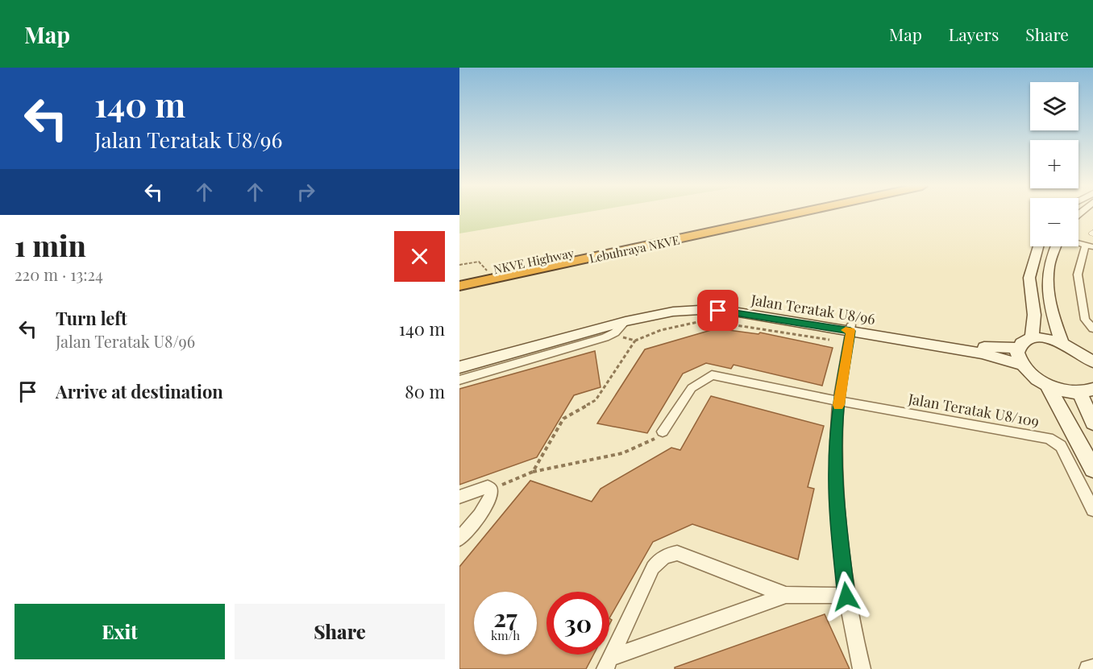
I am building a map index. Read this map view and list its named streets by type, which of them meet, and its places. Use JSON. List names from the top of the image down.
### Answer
{
  "streets": {
    "highway": ["Lebuhraya NKVE", "NKVE Highway"],
    "street": ["Jalan Teratak U8/96", "Jalan Teratak U8/109"]
  },
  "page": {
    "header": "Map",
    "nav": ["Map", "Layers", "Share"],
    "turn": ["140 m", "Jalan Teratak U8/96"],
    "map_buttons": ["+", "−"],
    "heading": ["1 min", "220 m · 13:24"],
    "list": [
      {
        "name": "Turn left",
        "note": "Jalan Teratak U8/96",
        "value": "140 m"
      },
      {
        "name": "Arrive at destination",
        "value": "80 m"
      }
    ],
    "speed": "27 km/h",
    "limit": "30",
    "buttons": ["Exit", "Share"]
  }
}
